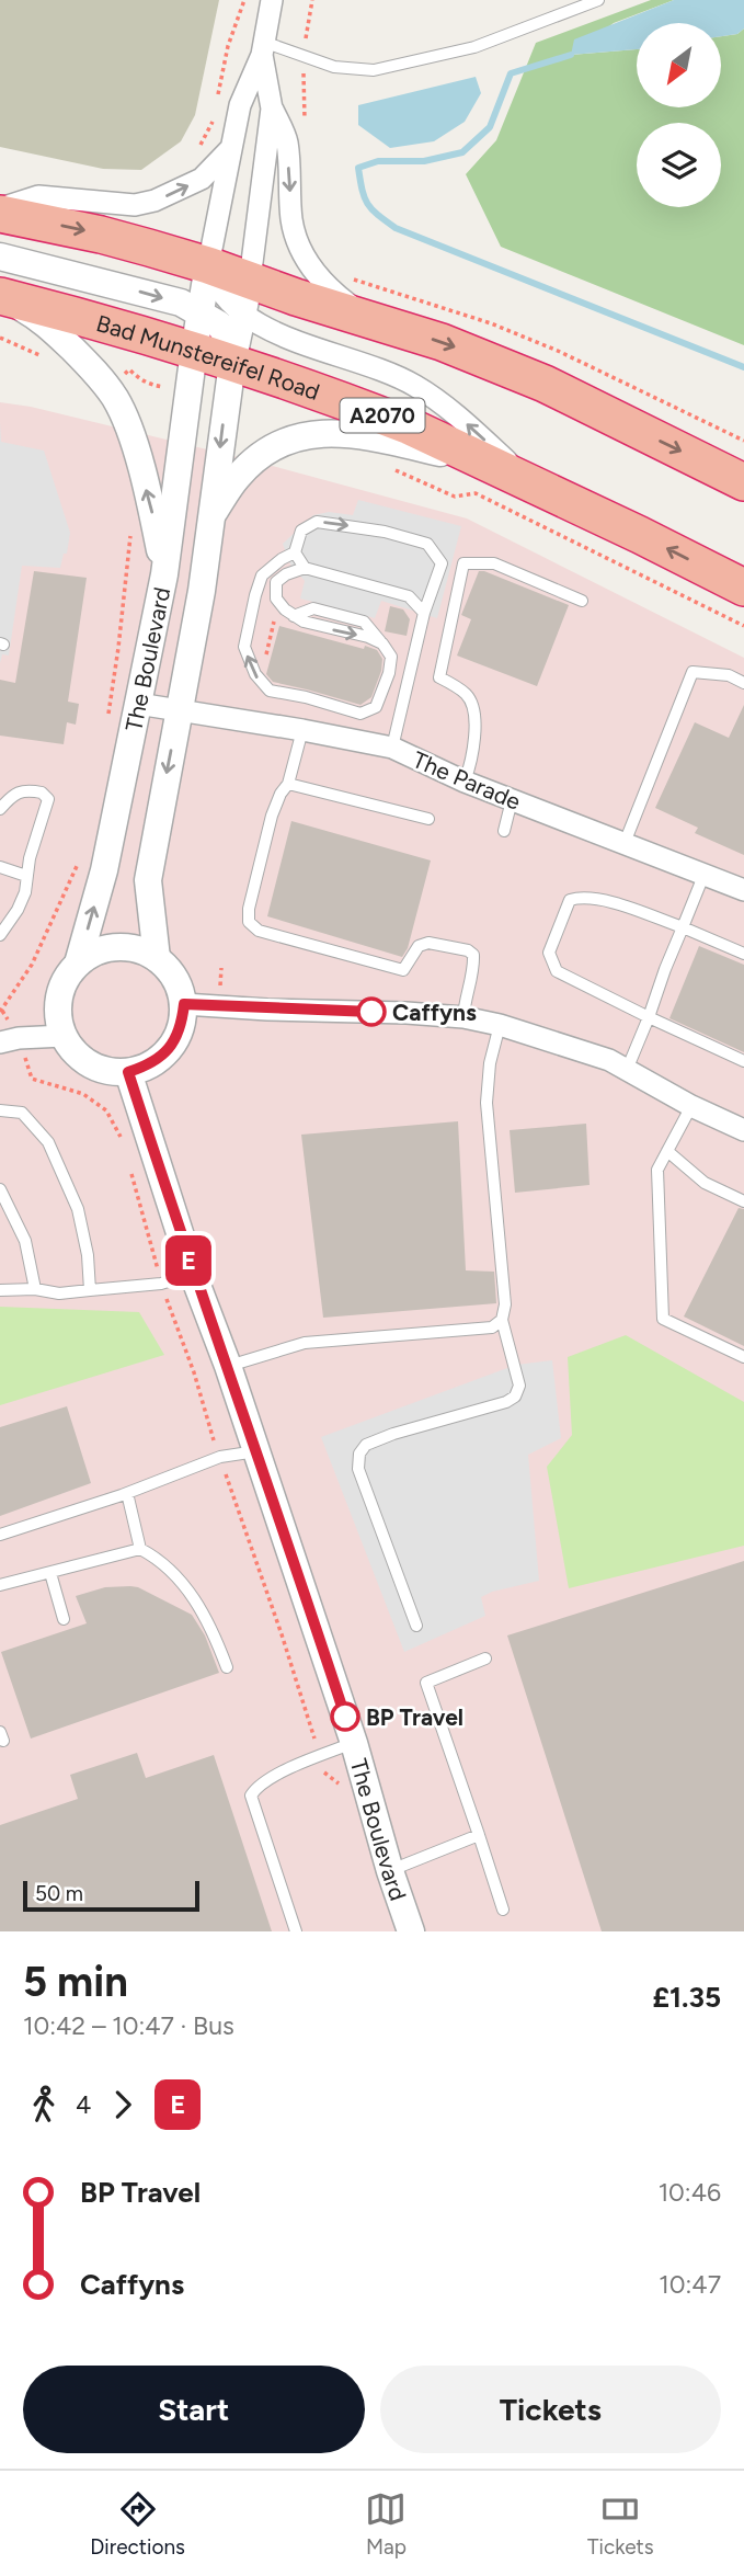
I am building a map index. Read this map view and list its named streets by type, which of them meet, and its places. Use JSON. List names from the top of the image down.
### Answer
{
  "streets": {
    "highway": ["Bad Munstereifel Road", "A2070"],
    "street": ["The Boulevard", "The Parade"]
  },
  "crossings": [
    ["Bad Munstereifel Road", "The Boulevard"],
    ["The Boulevard", "The Parade"]
  ],
  "places": ["Caffyns", "BP Travel"],
  "lines": ["bus line E"],
  "scale_bar": "50 m",
  "north": "bottom left",
  "page": {
    "on_map": "E",
    "scale": "50 m",
    "heading": ["5 min", "10:42 – 10:47 · Bus", "£1.35"],
    "legs": ["4", "E"],
    "list": [
      {
        "name": "BP Travel",
        "value": "10:46"
      },
      {
        "name": "Caffyns",
        "value": "10:47"
      }
    ],
    "buttons": ["Start", "Tickets"],
    "tabs": ["Directions", "Map", "Tickets"]
  }
}
